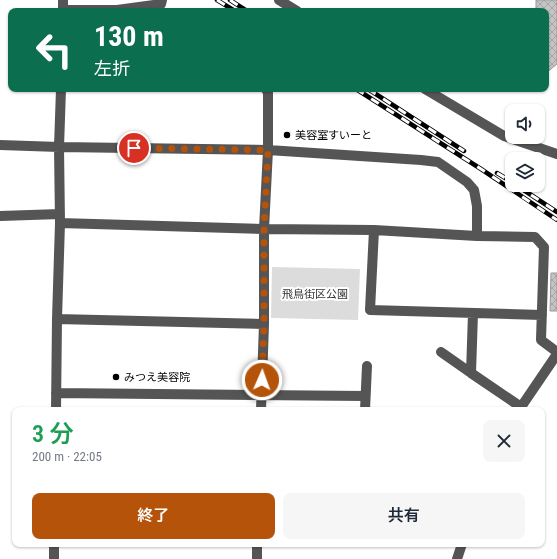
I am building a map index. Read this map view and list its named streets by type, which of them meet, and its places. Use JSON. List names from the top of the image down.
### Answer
{
  "parks": ["飛鳥街区公園"],
  "places": ["美容室すいーと", "みつえ美容院"],
  "page": {
    "turn": ["130 m", "左折"],
    "heading": ["3 分", "200 m · 22:05"],
    "buttons": ["終了", "共有"]
  }
}
